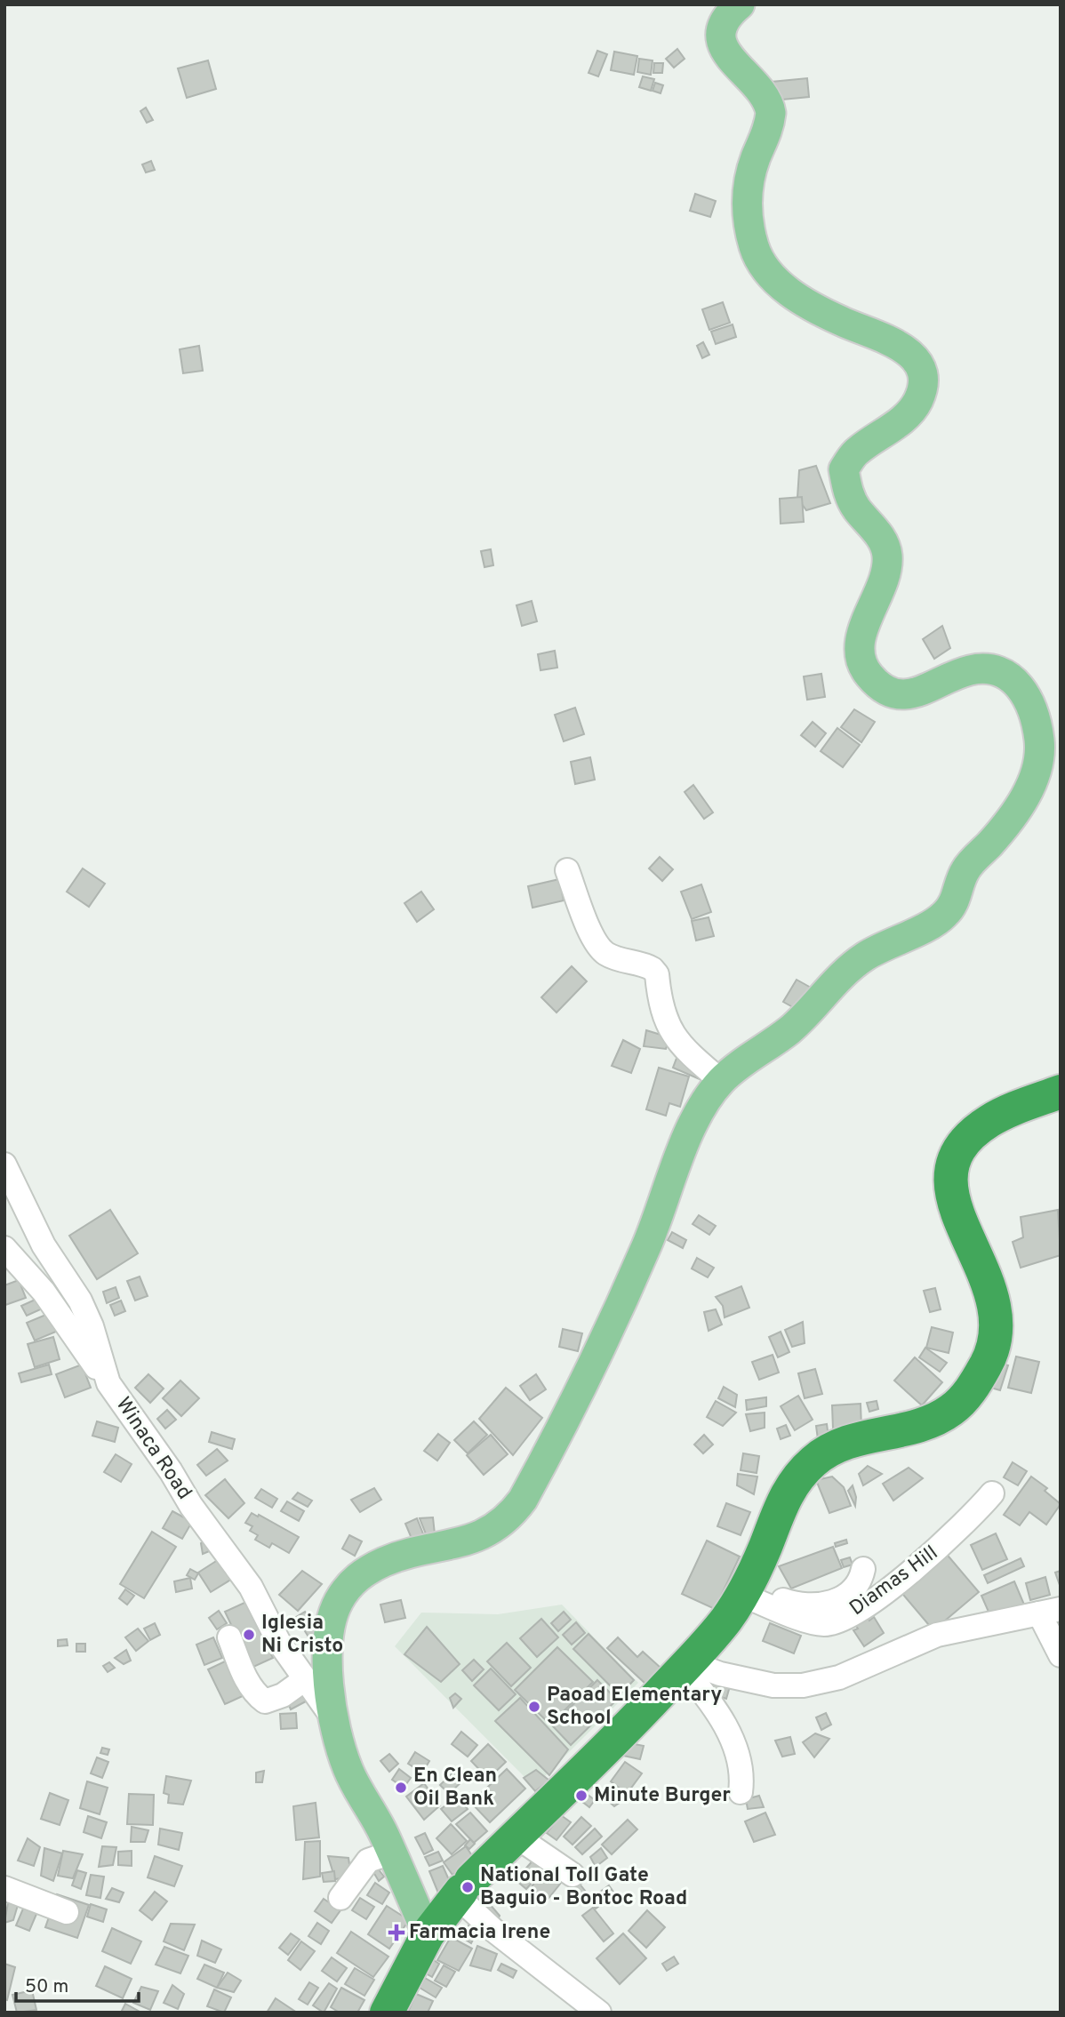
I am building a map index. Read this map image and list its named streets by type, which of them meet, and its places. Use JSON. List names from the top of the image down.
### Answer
{
  "streets": {
    "street": ["Winaca Road", "Diamas Hill"]
  },
  "places": {
    "other": [
      "Iglesia Ni Cristo",
      "Paoad Elementary School",
      "En Clean Oil Bank",
      "Minute Burger",
      "National Toll Gate Baguio - Bontoc Road"
    ],
    "health": ["Farmacia Irene"]
  },
  "scale_bar": "50 m"
}
